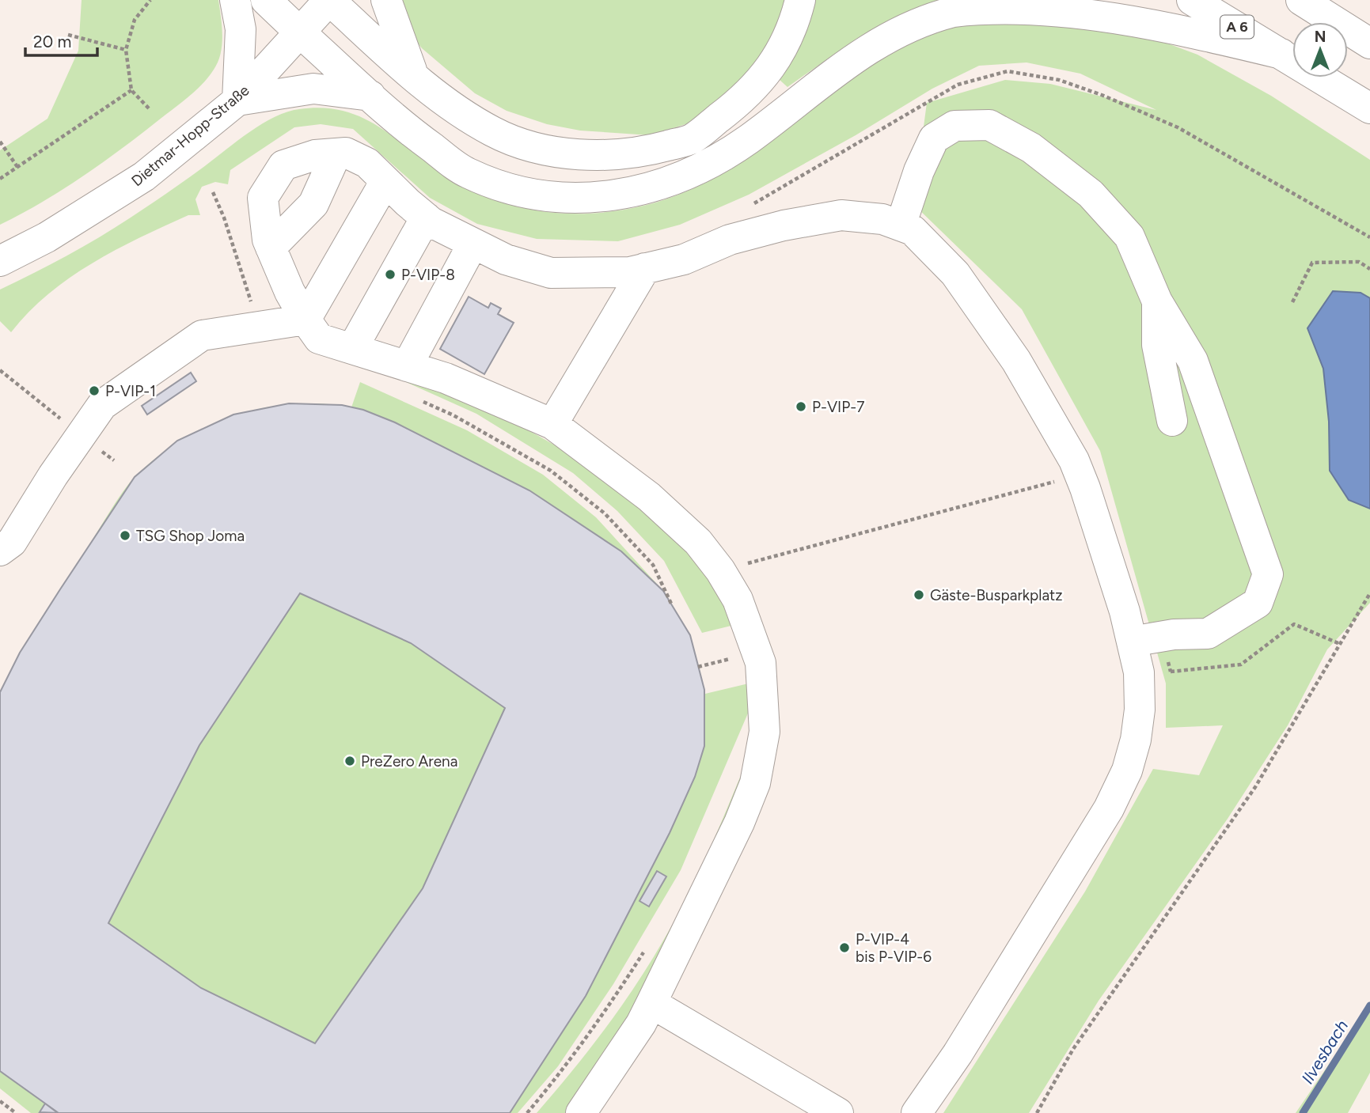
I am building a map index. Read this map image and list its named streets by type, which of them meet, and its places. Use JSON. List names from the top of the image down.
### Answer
{
  "streets": {
    "main road": ["A 6", "Dietmar-Hopp-Straße"]
  },
  "water": ["Ilvesbach"],
  "places": [
    "P-VIP-8",
    "P-VIP-1",
    "P-VIP-7",
    "TSG Shop Joma",
    "Gäste-Busparkplatz",
    "PreZero Arena",
    "P-VIP-4 bis P-VIP-6"
  ],
  "scale_bar": "20 m",
  "north": "top"
}
